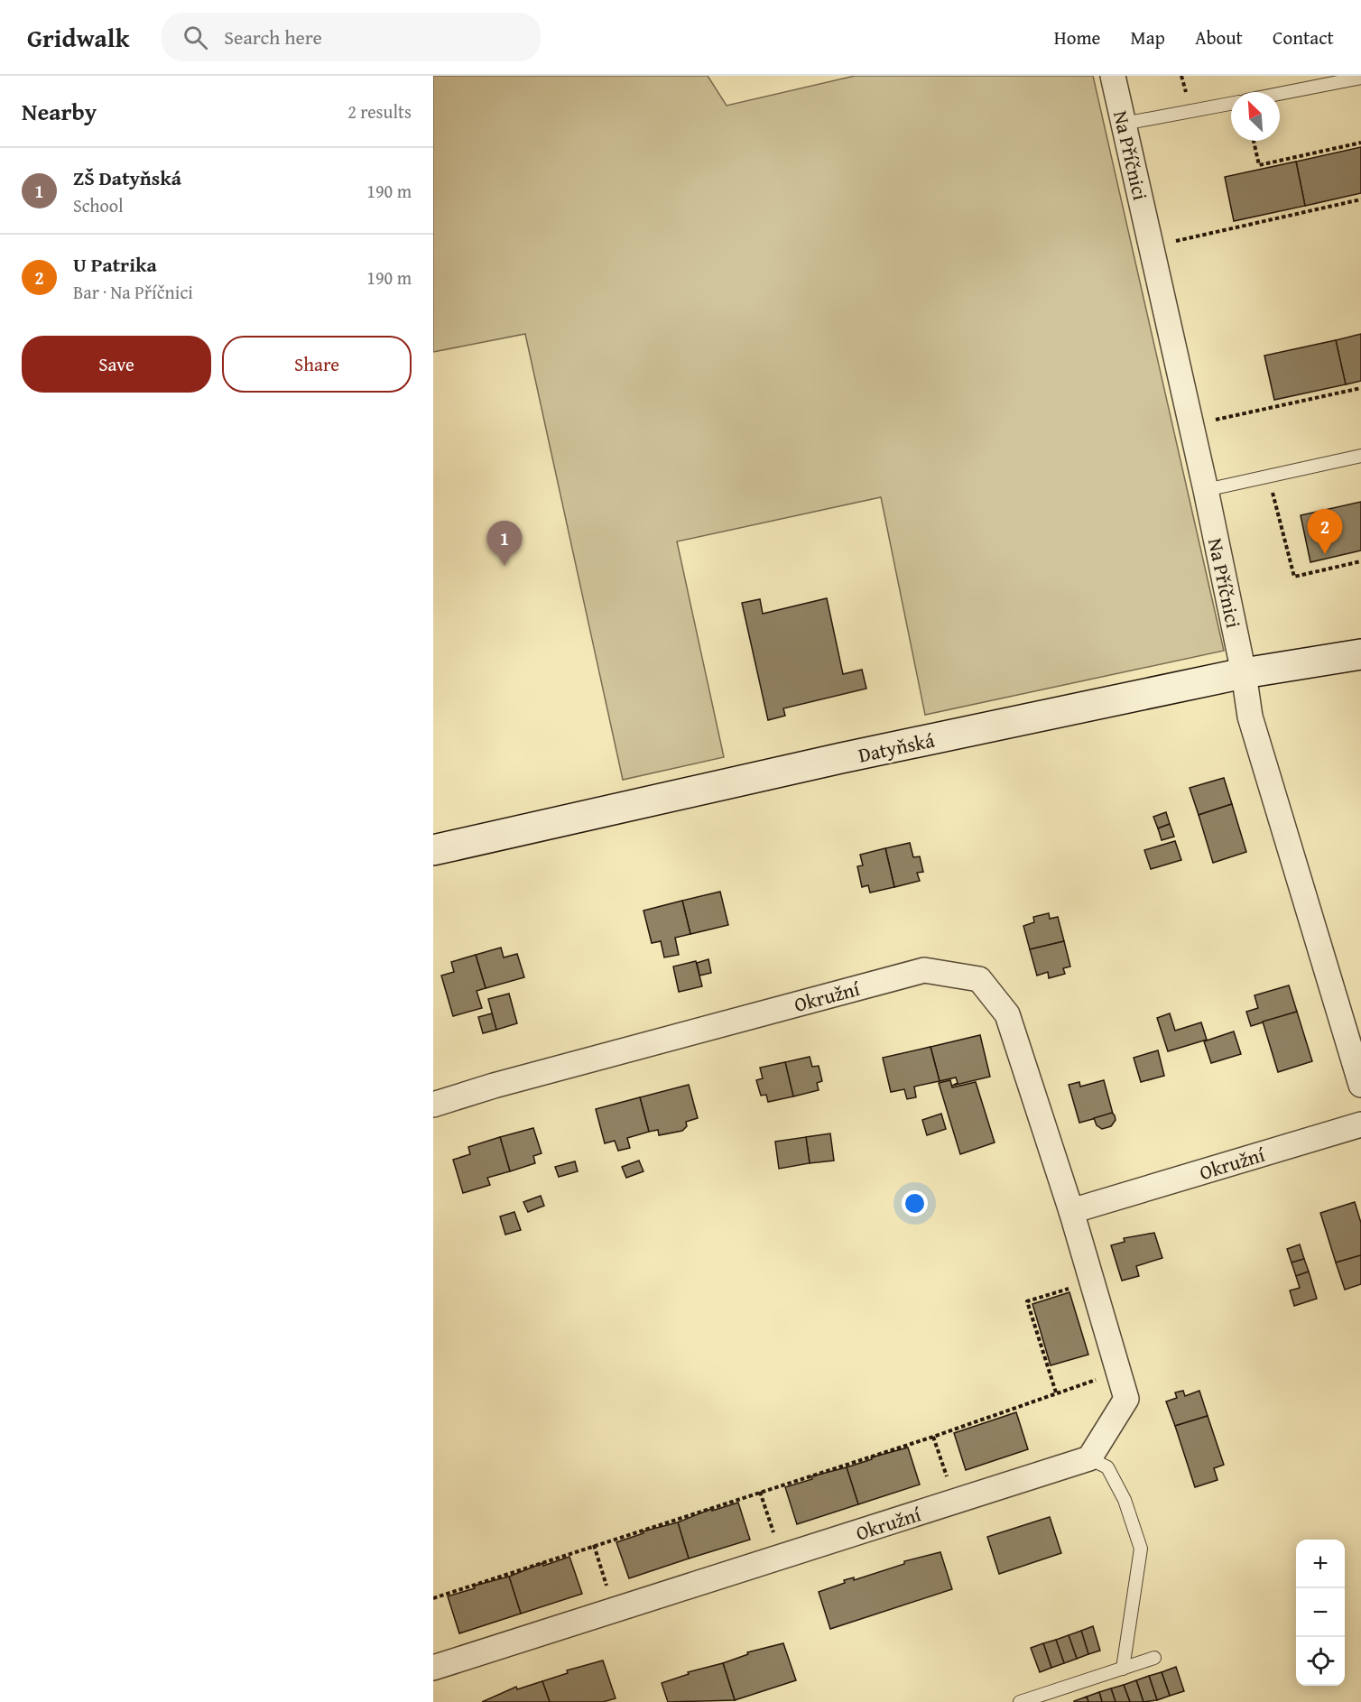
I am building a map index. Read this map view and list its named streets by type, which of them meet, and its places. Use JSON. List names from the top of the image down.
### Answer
{
  "streets": {
    "main road": ["Datyňská"],
    "street": ["Na Příčnici", "Okružní"]
  },
  "crossings": [
    ["Na Příčnici", "Datyňská"]
  ],
  "north": "top left",
  "page": {
    "header": "Gridwalk",
    "search": "Search here",
    "nav": [
      "Home",
      "Map",
      "About",
      "Contact"
    ],
    "heading": ["Nearby", "2 results"],
    "list": [
      {
        "mark": "1",
        "name": "ZŠ Datyňská",
        "note": "School",
        "value": "190 m"
      },
      {
        "mark": "2",
        "name": "U Patrika",
        "note": "Bar · Na Příčnici",
        "value": "190 m"
      }
    ],
    "buttons": ["Save", "Share"],
    "pins": ["2", "1"],
    "map_buttons": ["+", "−"]
  }
}
